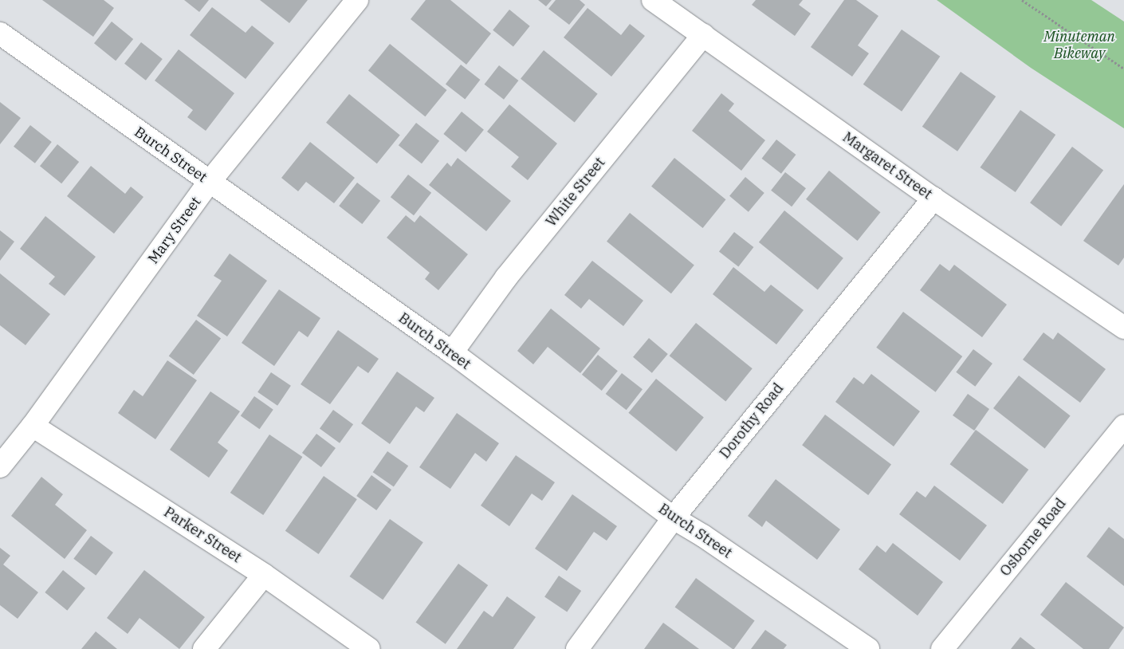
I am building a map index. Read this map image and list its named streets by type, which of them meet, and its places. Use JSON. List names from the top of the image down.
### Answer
{
  "streets": {
    "street": [
      "Burch Street",
      "Margaret Street",
      "White Street",
      "Mary Street",
      "Dorothy Road",
      "Parker Street",
      "Osborne Road"
    ]
  },
  "crossings": [
    ["Burch Street", "White Street"],
    ["Burch Street", "Mary Street"],
    ["Burch Street", "Dorothy Road"],
    ["Margaret Street", "White Street"],
    ["Margaret Street", "Dorothy Road"],
    ["Mary Street", "Parker Street"]
  ],
  "parks": ["Minuteman Bikeway"]
}
